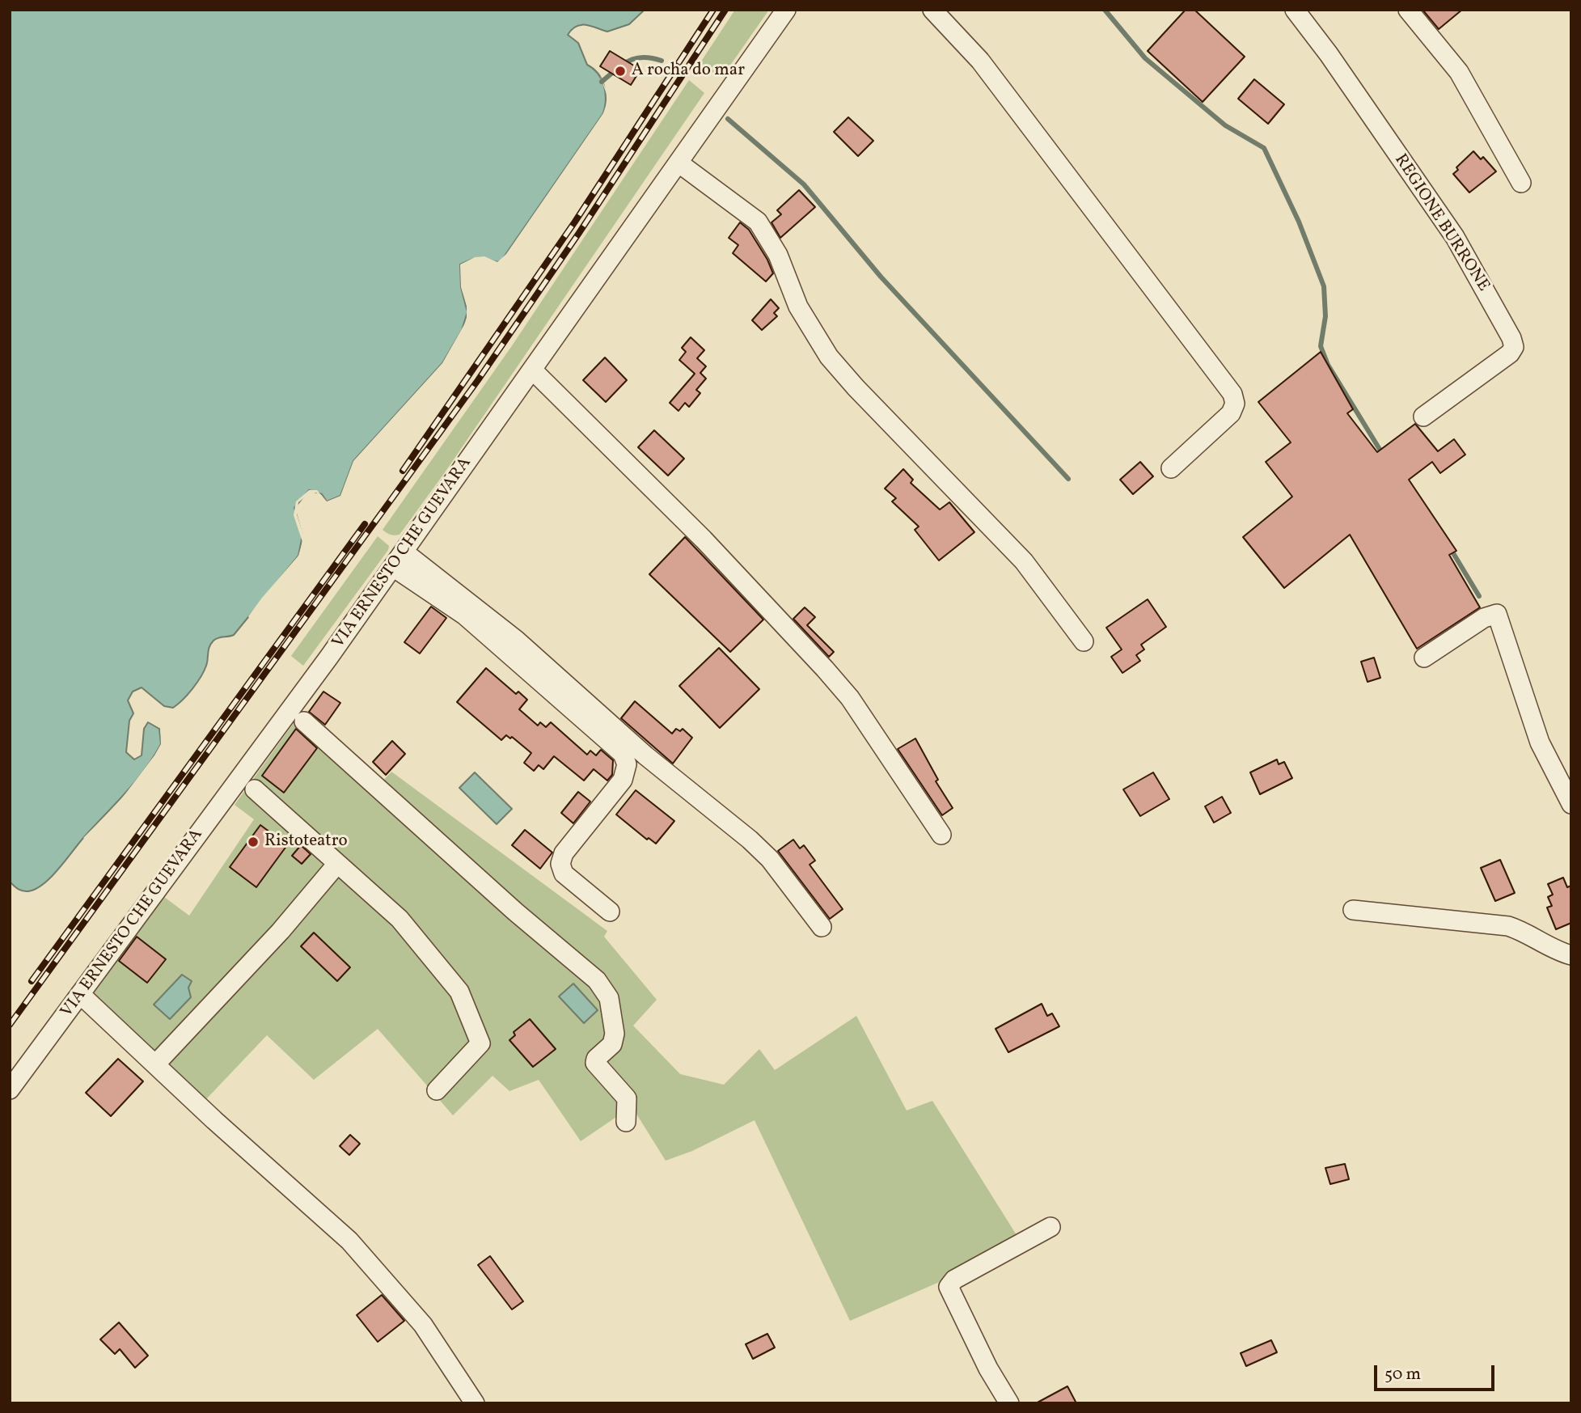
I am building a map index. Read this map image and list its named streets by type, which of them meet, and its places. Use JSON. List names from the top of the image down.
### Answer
{
  "streets": {
    "street": ["REGIONE BURRONE", "VIA ERNESTO CHE GUEVARA"]
  },
  "places": ["A rocha do mar", "Ristoteatro"],
  "scale_bar": "50 m"
}
